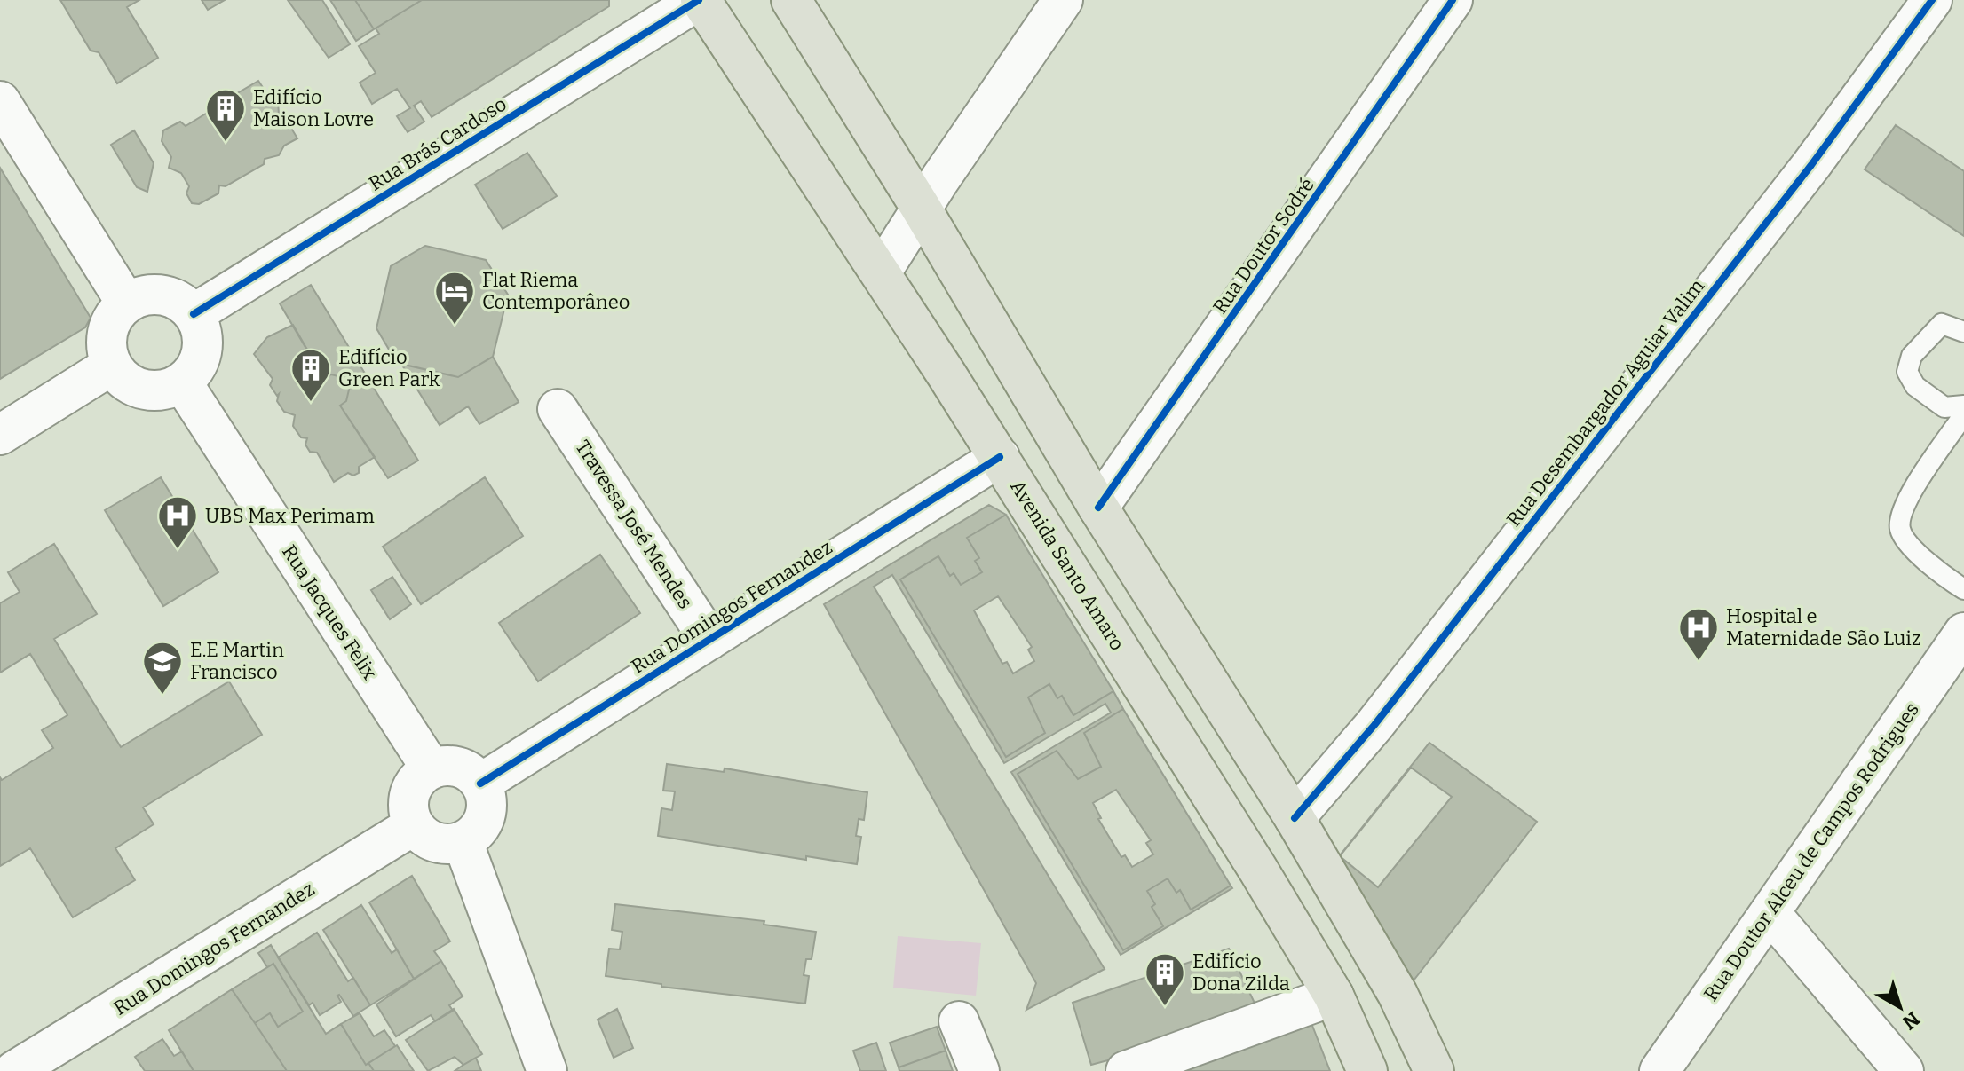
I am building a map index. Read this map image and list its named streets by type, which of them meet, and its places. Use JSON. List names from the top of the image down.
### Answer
{
  "streets": {
    "main road": ["Avenida Santo Amaro"],
    "street": [
      "Rua Brás Cardoso",
      "Rua Doutor Sodré",
      "Rua Desembargador Aguiar Valim",
      "Travessa José Mendes",
      "Rua Domingos Fernandez",
      "Rua Jacques Felix",
      "Rua Doutor Alceu de Campos Rodrigues"
    ]
  },
  "crossings": [
    ["Rua Brás Cardoso", "Avenida Santo Amaro"],
    ["Rua Brás Cardoso", "Rua Jacques Felix"],
    ["Travessa José Mendes", "Rua Domingos Fernandez"],
    ["Avenida Santo Amaro", "Rua Domingos Fernandez"],
    ["Rua Domingos Fernandez", "Rua Jacques Felix"]
  ],
  "places": {
    "building": ["Edifício Maison Lovre", "Edifício Green Park", "Edifício Dona Zilda"],
    "hotel": ["Flat Riema Contemporâneo"],
    "hospital": ["UBS Max Perimam", "Hospital e Maternidade São Luiz"],
    "school or university": ["E.E Martin Francisco"]
  },
  "north": "bottom right"
}
